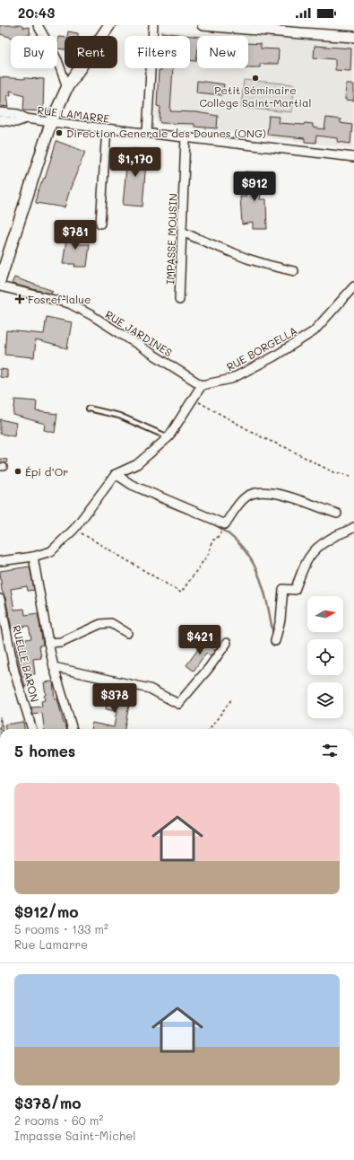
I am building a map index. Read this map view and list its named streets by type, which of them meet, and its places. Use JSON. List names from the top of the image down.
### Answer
{
  "streets": {
    "street": [
      "RUE LAMARRE",
      "IMPASSE MOUSIN",
      "RUE JARDINES",
      "RUE BORGELLA",
      "RUELLE BARON"
    ]
  },
  "crossings": [
    ["RUE LAMARRE", "IMPASSE MOUSIN"],
    ["RUE JARDINES", "RUE BORGELLA"]
  ],
  "places": {
    "other": ["Petit Séminaire Collège Saint-Martial", "Direction Generale des Dounes (ONG)", "Épi d’Or"],
    "health": ["Fosref-lalue"]
  },
  "north": "right",
  "page": {
    "status": "20:43",
    "chip": [
      "Buy",
      "Rent",
      "Filters",
      "New"
    ],
    "price": [
      "$1,170",
      "$912",
      "$781",
      "$421",
      "$378"
    ],
    "heading": "5 homes",
    "list": [
      {
        "name": "$912/mo",
        "note": "5 rooms · 133 m² · Rue Lamarre"
      },
      {
        "name": "$378/mo",
        "note": "2 rooms · 60 m² · Impasse Saint-Michel"
      }
    ]
  }
}
